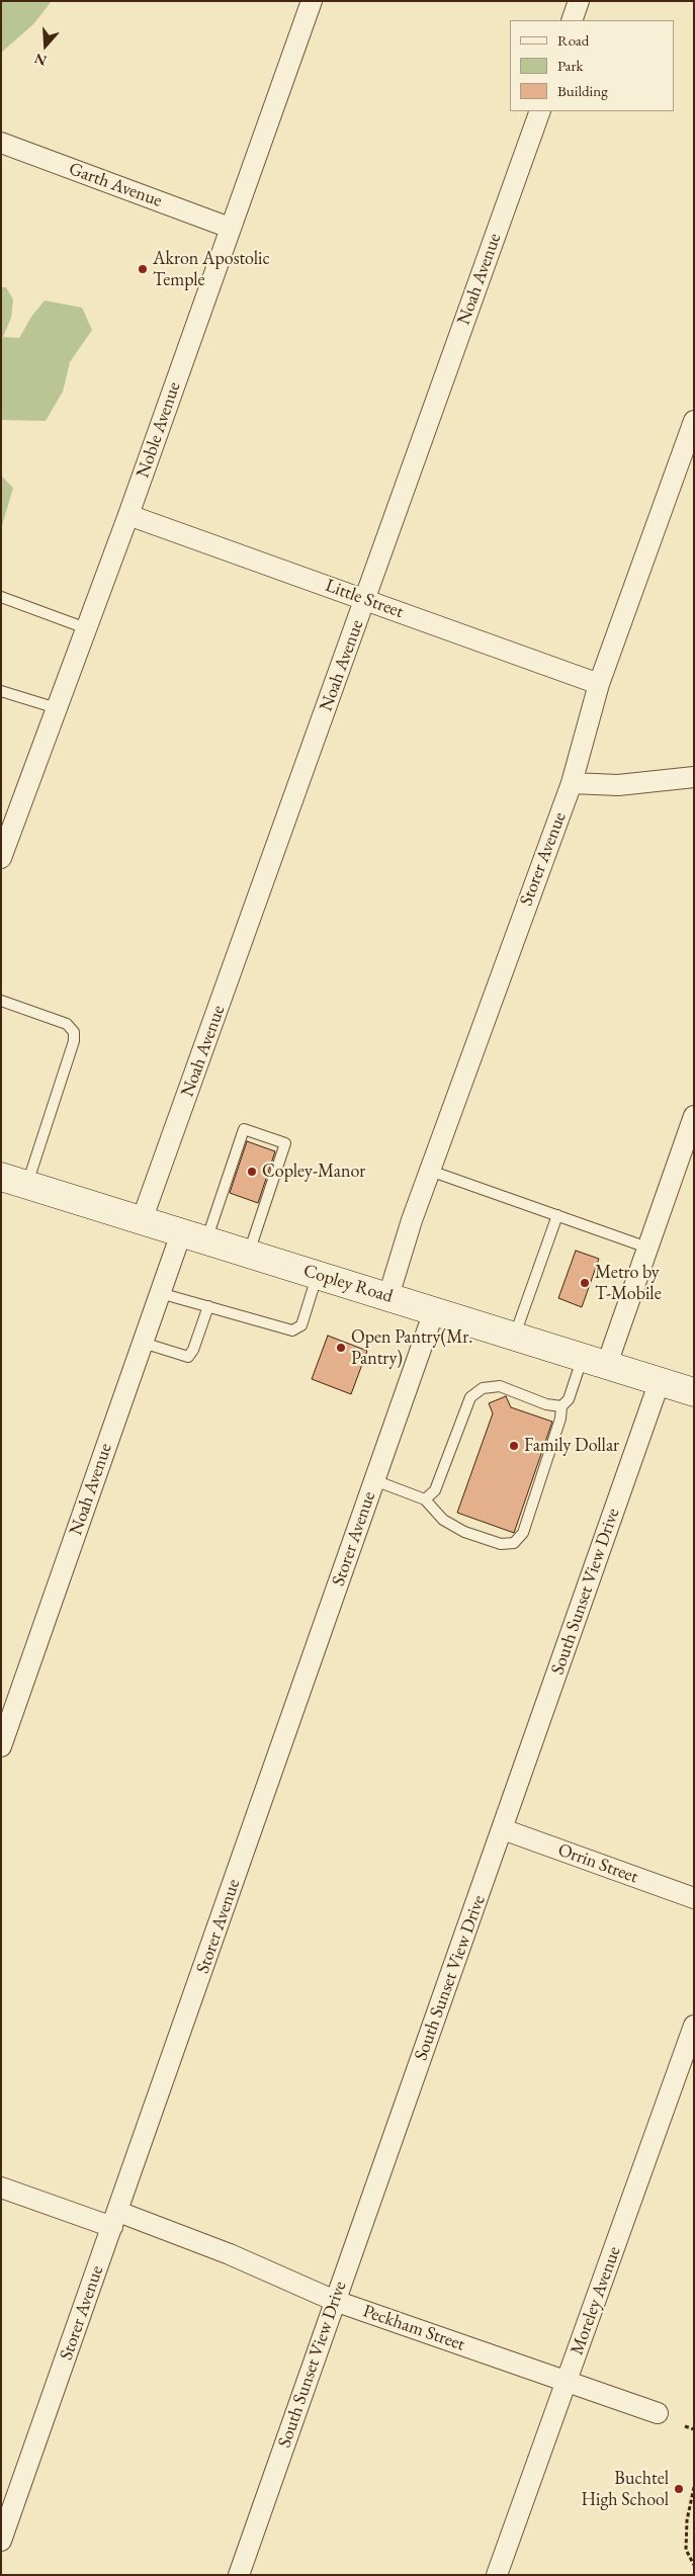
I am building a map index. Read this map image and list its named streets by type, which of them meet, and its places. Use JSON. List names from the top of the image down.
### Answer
{
  "streets": {
    "main road": ["Copley Road"],
    "street": [
      "Garth Avenue",
      "Noah Avenue",
      "Noble Avenue",
      "Little Street",
      "Storer Avenue",
      "South Sunset View Drive",
      "Orrin Street",
      "Moreley Avenue",
      "Peckham Street"
    ]
  },
  "crossings": [
    ["Garth Avenue", "Noble Avenue"],
    ["Noah Avenue", "Little Street"],
    ["Noah Avenue", "Copley Road"],
    ["Noble Avenue", "Little Street"],
    ["Little Street", "Storer Avenue"],
    ["Storer Avenue", "Copley Road"],
    ["Storer Avenue", "Peckham Street"],
    ["Copley Road", "South Sunset View Drive"],
    ["South Sunset View Drive", "Orrin Street"],
    ["South Sunset View Drive", "Peckham Street"],
    ["Moreley Avenue", "Peckham Street"]
  ],
  "places": [
    "Akron Apostolic Temple",
    "Copley-Manor",
    "Metro by T-Mobile",
    "Open Pantry(Mr. Pantry)",
    "Family Dollar",
    "Buchtel High School"
  ],
  "legend": ["Road", "Park", "Building"],
  "north": "bottom"
}
